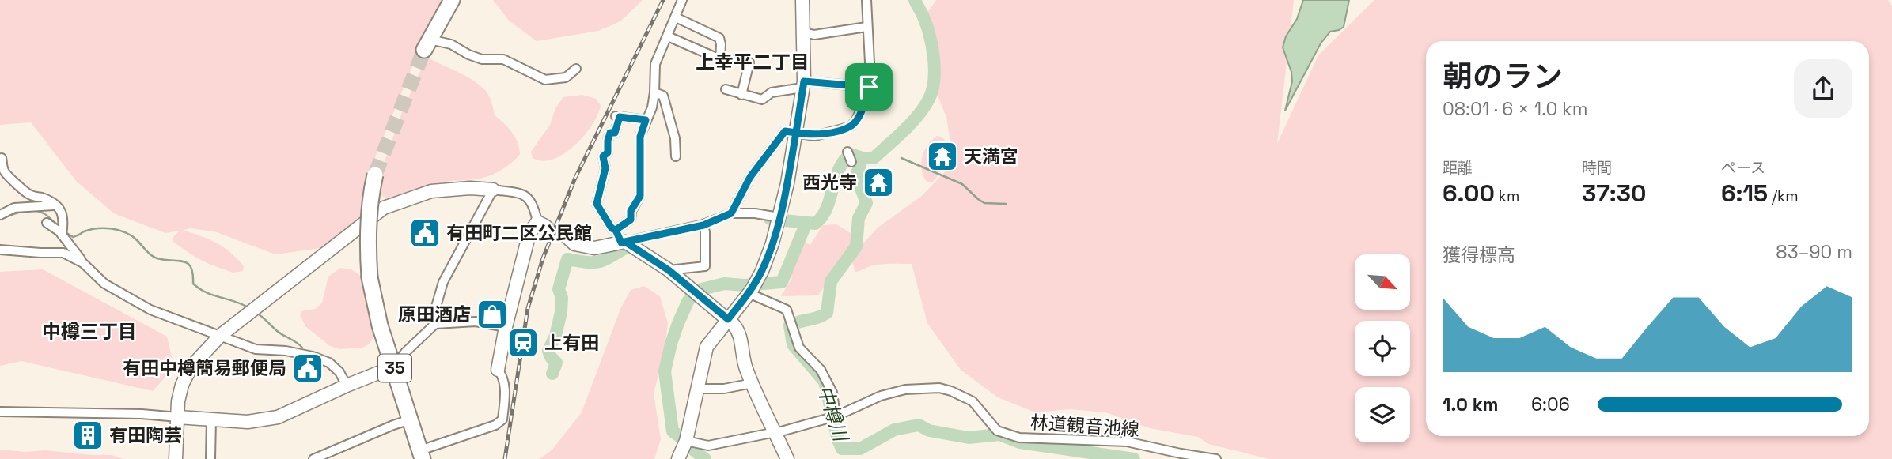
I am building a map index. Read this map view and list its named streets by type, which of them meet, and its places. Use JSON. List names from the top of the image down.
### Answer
{
  "streets": {
    "highway": ["35"],
    "street": ["林道観音池線"]
  },
  "districts": ["上幸平二丁目", "中樽三丁目"],
  "water": ["中樽川"],
  "places": {
    "temple": ["天満宮", "西光寺"],
    "public building": ["有田町二区公民館", "有田中樽簡易郵便局"],
    "shop": ["原田酒店"],
    "station": ["上有田"],
    "building": ["有田陶芸"]
  },
  "north": "bottom right",
  "page": {
    "heading": ["朝のラン", "08:01 · 6 × 1.0 km"],
    "stats": [
      ["距離", "6.00 km"],
      ["時間", "37:30"],
      ["ペース", "6:15 /km"]
    ],
    "chart": ["獲得標高", "83–90 m"],
    "list": [
      {
        "name": "1.0 km",
        "note": "6:06"
      }
    ]
  }
}
